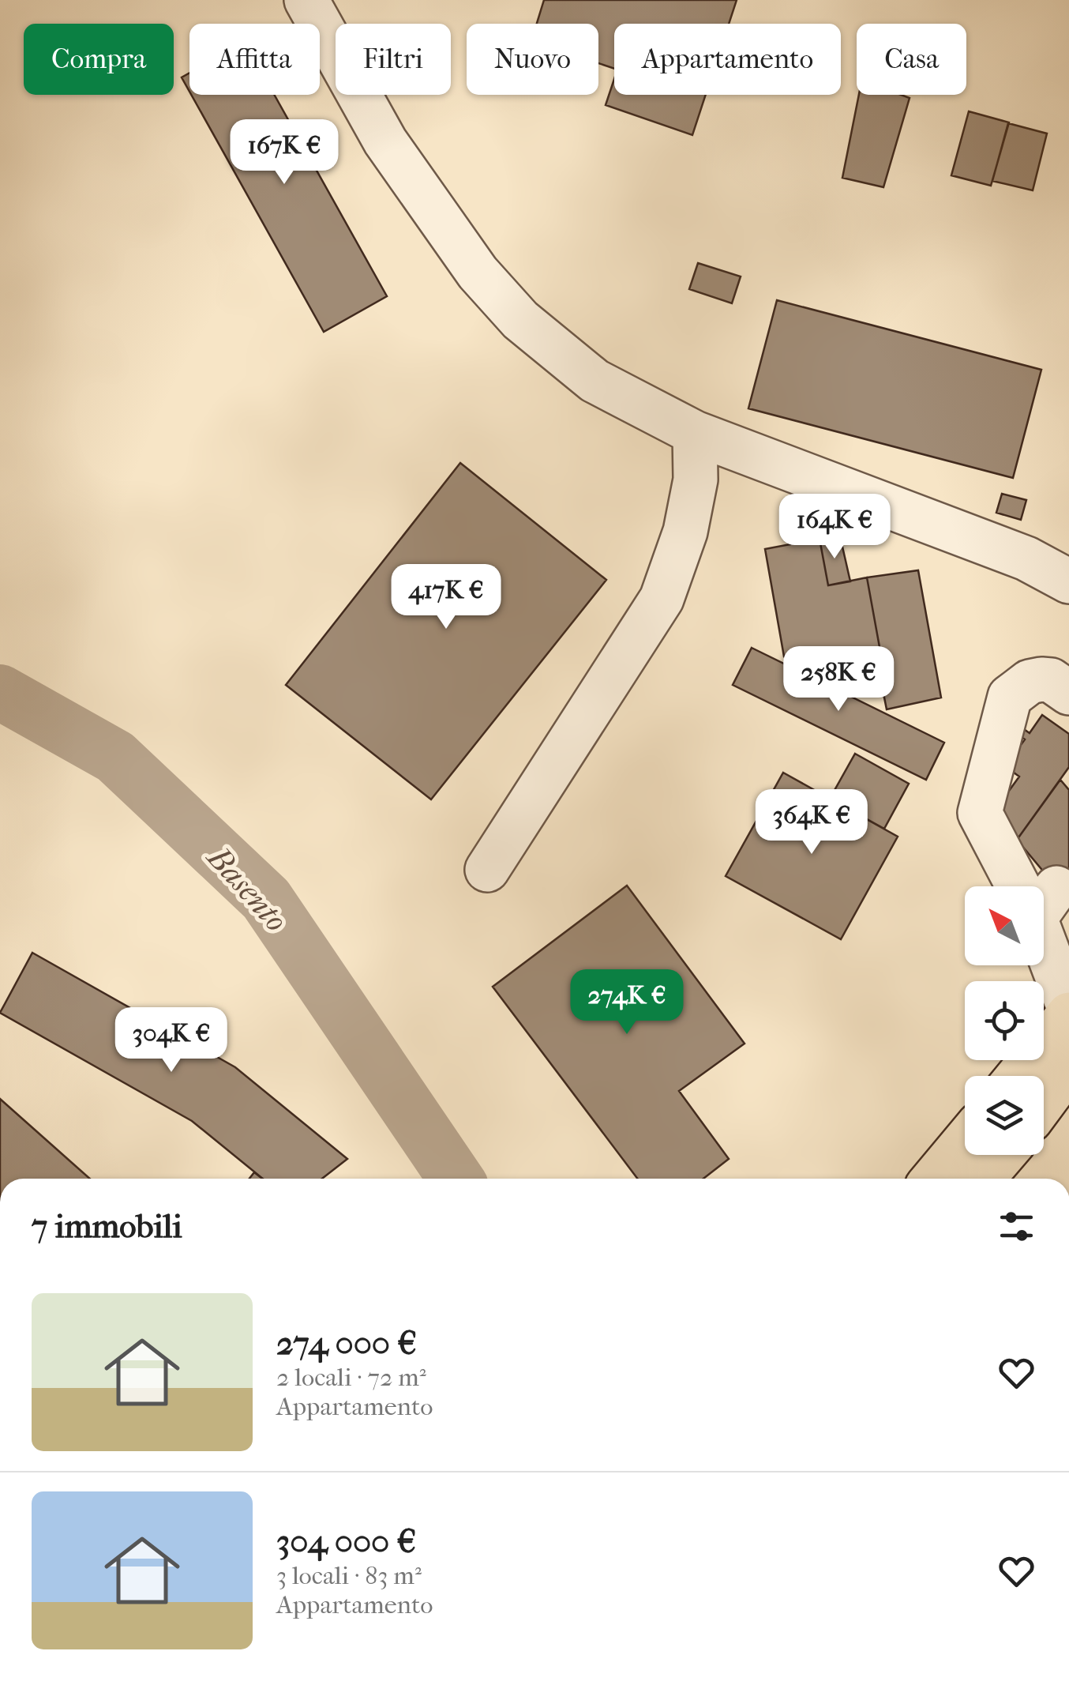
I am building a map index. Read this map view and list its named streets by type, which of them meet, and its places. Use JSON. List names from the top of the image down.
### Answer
{
  "water": ["Basento"],
  "north": "top left",
  "page": {
    "chip": [
      "Compra",
      "Affitta",
      "Filtri",
      "Nuovo",
      "Appartamento",
      "Casa"
    ],
    "price": [
      "167K €",
      "164K €",
      "417K €",
      "258K €",
      "364K €",
      "274K €",
      "304K €"
    ],
    "heading": "7 immobili",
    "list": [
      {
        "name": "274 000 €",
        "note": "2 locali · 72 m² · Appartamento"
      },
      {
        "name": "304 000 €",
        "note": "3 locali · 83 m² · Appartamento"
      }
    ]
  }
}
